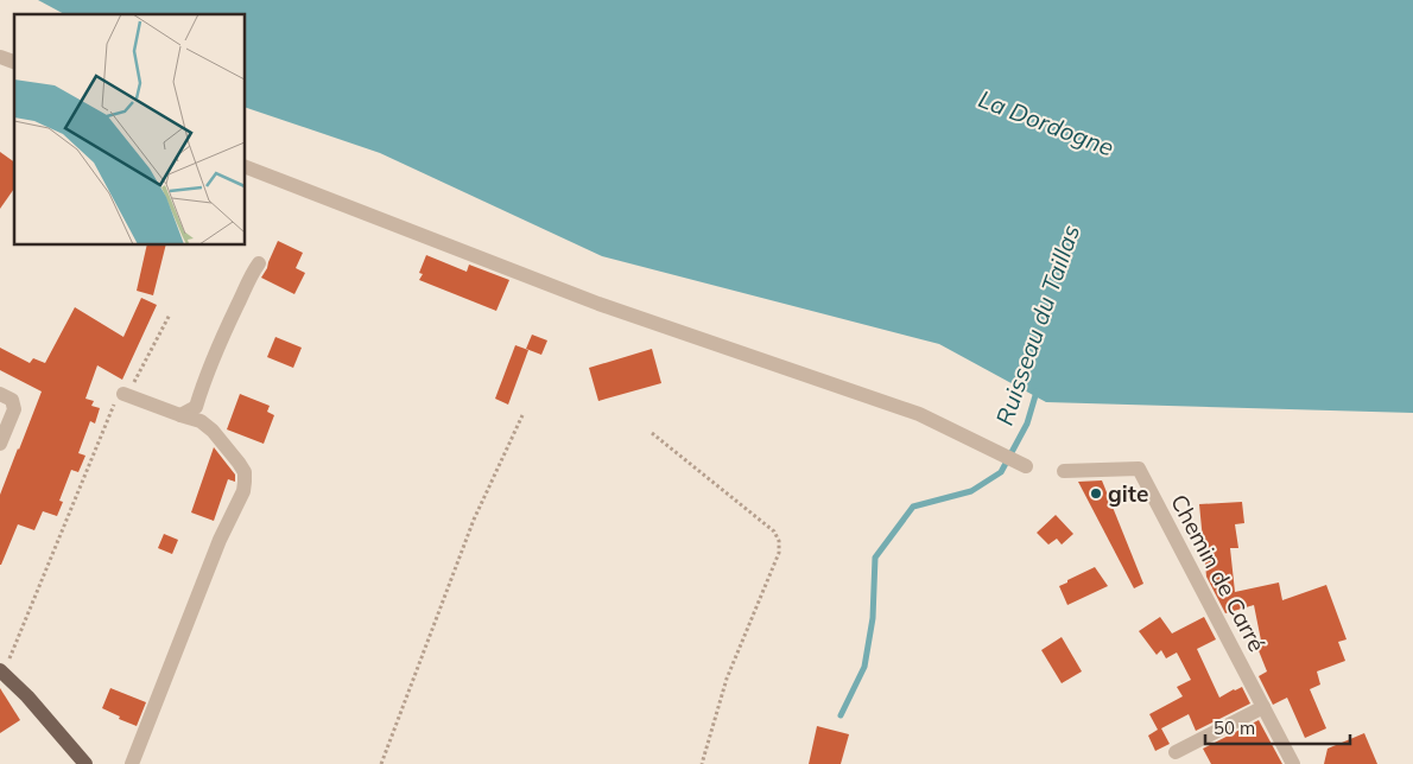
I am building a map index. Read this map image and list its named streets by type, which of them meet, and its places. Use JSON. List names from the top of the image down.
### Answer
{
  "streets": {
    "street": ["Chemin de Carré"]
  },
  "water": ["La Dordogne", "Ruisseau du Taillas"],
  "places": ["gite"],
  "scale_bar": "50 m"
}
